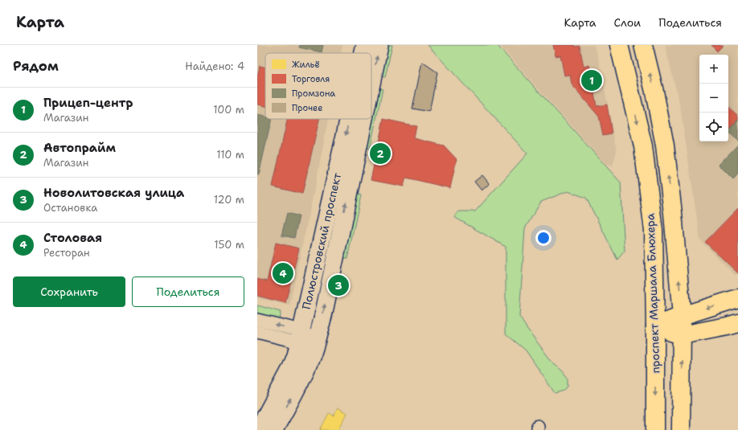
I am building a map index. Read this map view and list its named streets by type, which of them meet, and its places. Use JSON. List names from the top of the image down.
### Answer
{
  "streets": {
    "main road": ["Полюстровский проспект", "проспект Маршала Блюхера"]
  },
  "legend": [
    "Жильё",
    "Торговля",
    "Промзона",
    "Прочее"
  ],
  "page": {
    "header": "Карта",
    "nav": ["Карта", "Слои", "Поделиться"],
    "heading": ["Рядом", "Найдено: 4"],
    "map_buttons": ["+", "−"],
    "pins": [
      "1",
      "2",
      "4",
      "3"
    ],
    "list": [
      {
        "mark": "1",
        "name": "Прицеп-центр",
        "note": "Магазин",
        "value": "100 m"
      },
      {
        "mark": "2",
        "name": "Автопрайм",
        "note": "Магазин",
        "value": "110 m"
      },
      {
        "mark": "3",
        "name": "Новолитовская улица",
        "note": "Остановка",
        "value": "120 m"
      },
      {
        "mark": "4",
        "name": "Столовая",
        "note": "Ресторан",
        "value": "150 m"
      }
    ],
    "buttons": ["Сохранить", "Поделиться"]
  }
}
